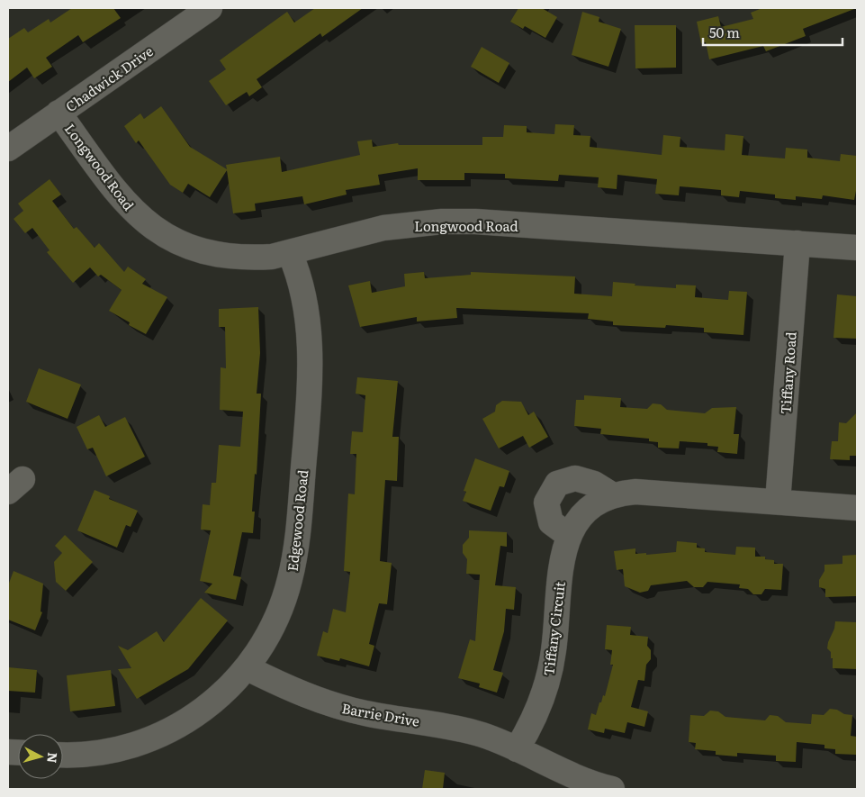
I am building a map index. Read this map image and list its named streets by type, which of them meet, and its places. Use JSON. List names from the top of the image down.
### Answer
{
  "streets": {
    "street": [
      "Chadwick Drive",
      "Longwood Road",
      "Tiffany Road",
      "Edgewood Road",
      "Tiffany Circuit",
      "Barrie Drive"
    ]
  },
  "crossings": [
    ["Chadwick Drive", "Longwood Road"],
    ["Longwood Road", "Tiffany Road"],
    ["Longwood Road", "Edgewood Road"],
    ["Tiffany Road", "Tiffany Circuit"],
    ["Edgewood Road", "Barrie Drive"],
    ["Tiffany Circuit", "Barrie Drive"]
  ],
  "scale_bar": "50 m",
  "north": "right"
}
